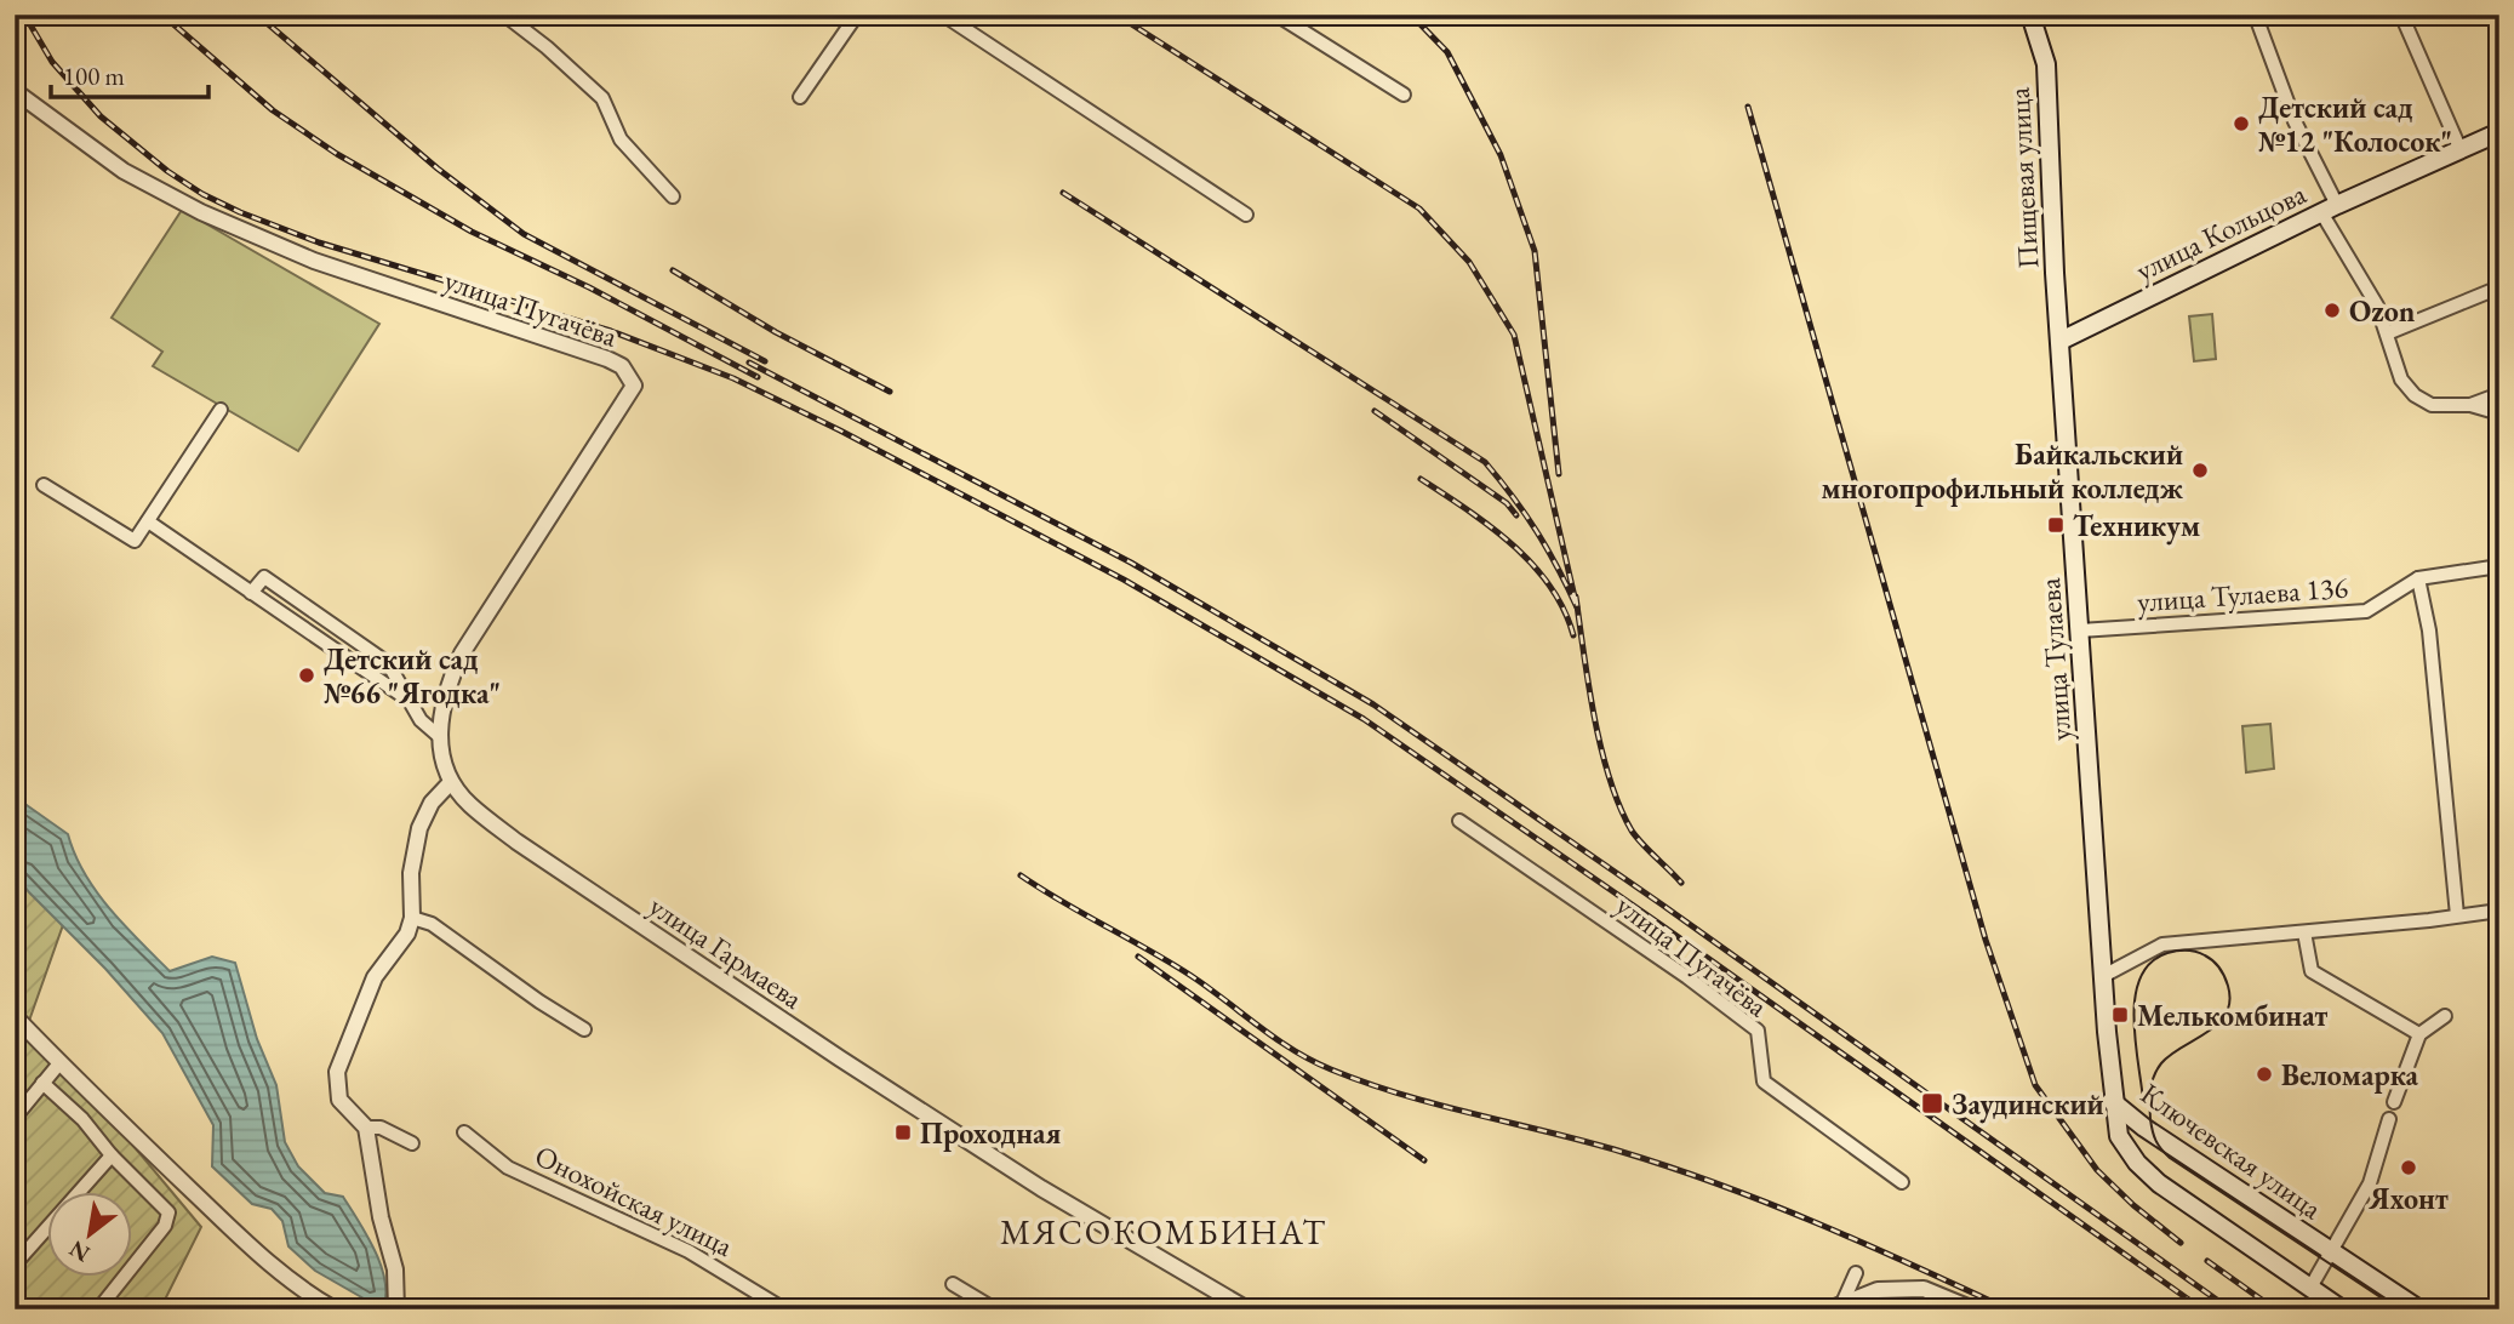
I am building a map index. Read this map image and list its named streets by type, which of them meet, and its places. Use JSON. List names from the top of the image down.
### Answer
{
  "streets": {
    "main road": [
      "Пищевая улица",
      "улица Кольцова",
      "улица Тулаева",
      "Ключевская улица"
    ],
    "street": [
      "улица Пугачёва",
      "улица Тулаева 136",
      "улица Гармаева",
      "Онохойская улица"
    ]
  },
  "crossings": [
    ["Пищевая улица", "улица Кольцова"],
    ["Пищевая улица", "улица Тулаева"],
    ["улица Кольцова", "улица Тулаева"],
    ["улица Пугачёва", "улица Гармаева"],
    ["улица Тулаева 136", "улица Тулаева"],
    ["улица Тулаева", "Ключевская улица"]
  ],
  "districts": ["МЯСОКОМБИНАТ"],
  "places": {
    "other": [
      "Детский сад №12 \"Колосок\"",
      "Ozon",
      "Байкальский многопрофильный колледж",
      "Детский сад №66 \"Ягодка\"",
      "Веломарка",
      "Яхонт"
    ],
    "transit": [
      "Техникум",
      "Мелькомбинат",
      "Заудинский",
      "Проходная"
    ]
  },
  "scale_bar": "100 m",
  "north": "bottom left"
}
